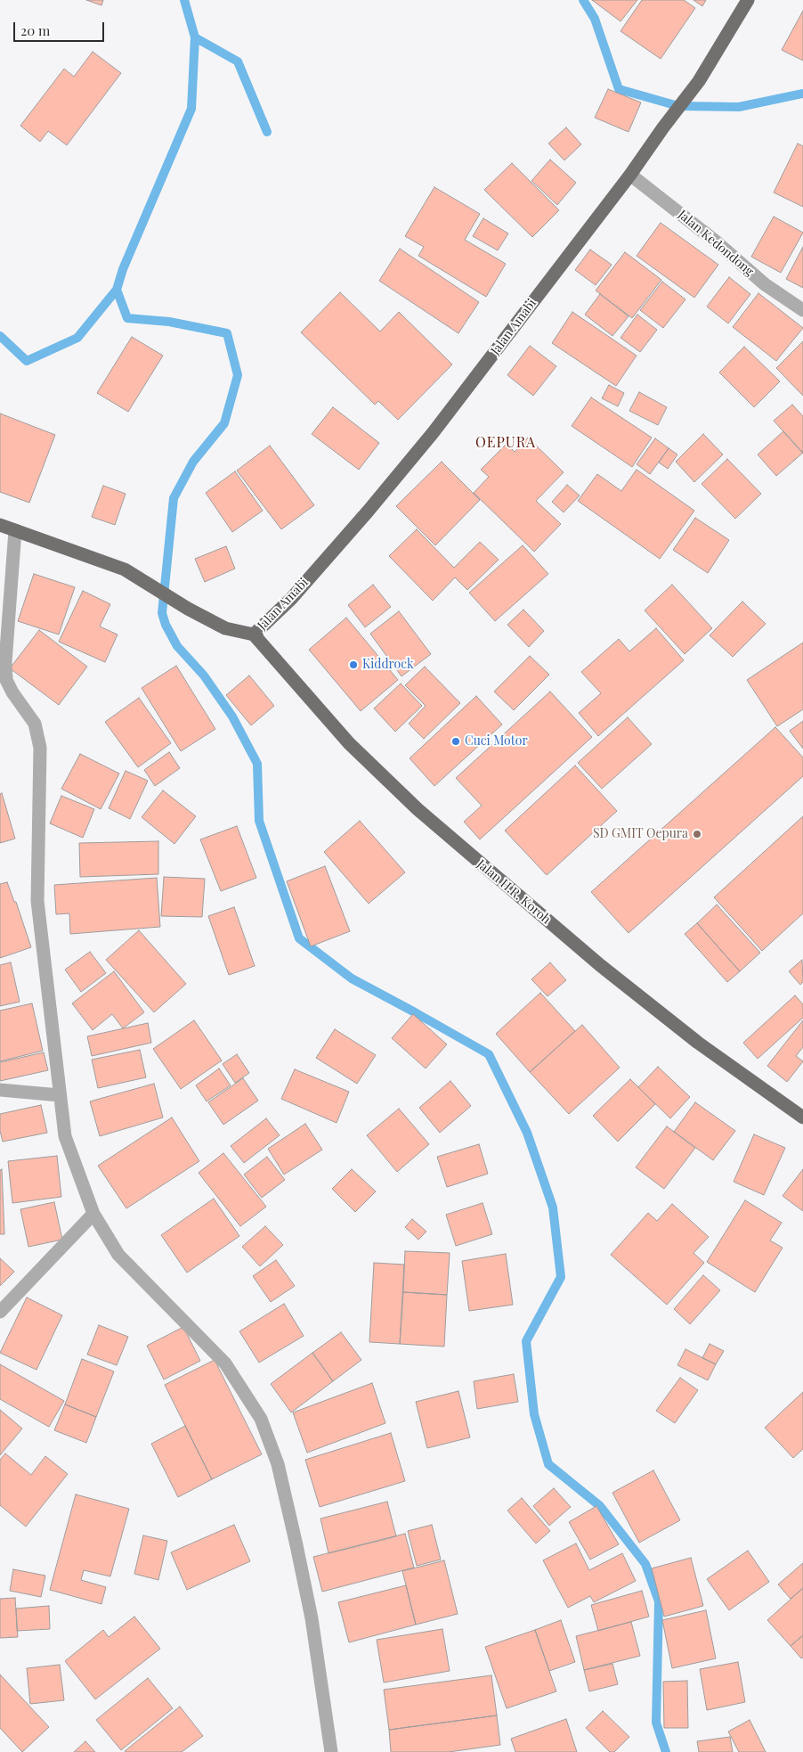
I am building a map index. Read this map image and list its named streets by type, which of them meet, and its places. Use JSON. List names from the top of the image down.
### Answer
{
  "streets": {
    "main road": ["Jalan Amabi", "Jalan H.R. Koroh"],
    "street": ["Jalan Kedondong"]
  },
  "crossings": [
    ["Jalan Kedondong", "Jalan Amabi"],
    ["Jalan Amabi", "Jalan H.R. Koroh"]
  ],
  "districts": ["OEPURA"],
  "places": ["Kiddrock", "Cuci Motor", "SD GMIT Oepura"],
  "scale_bar": "20 m"
}
